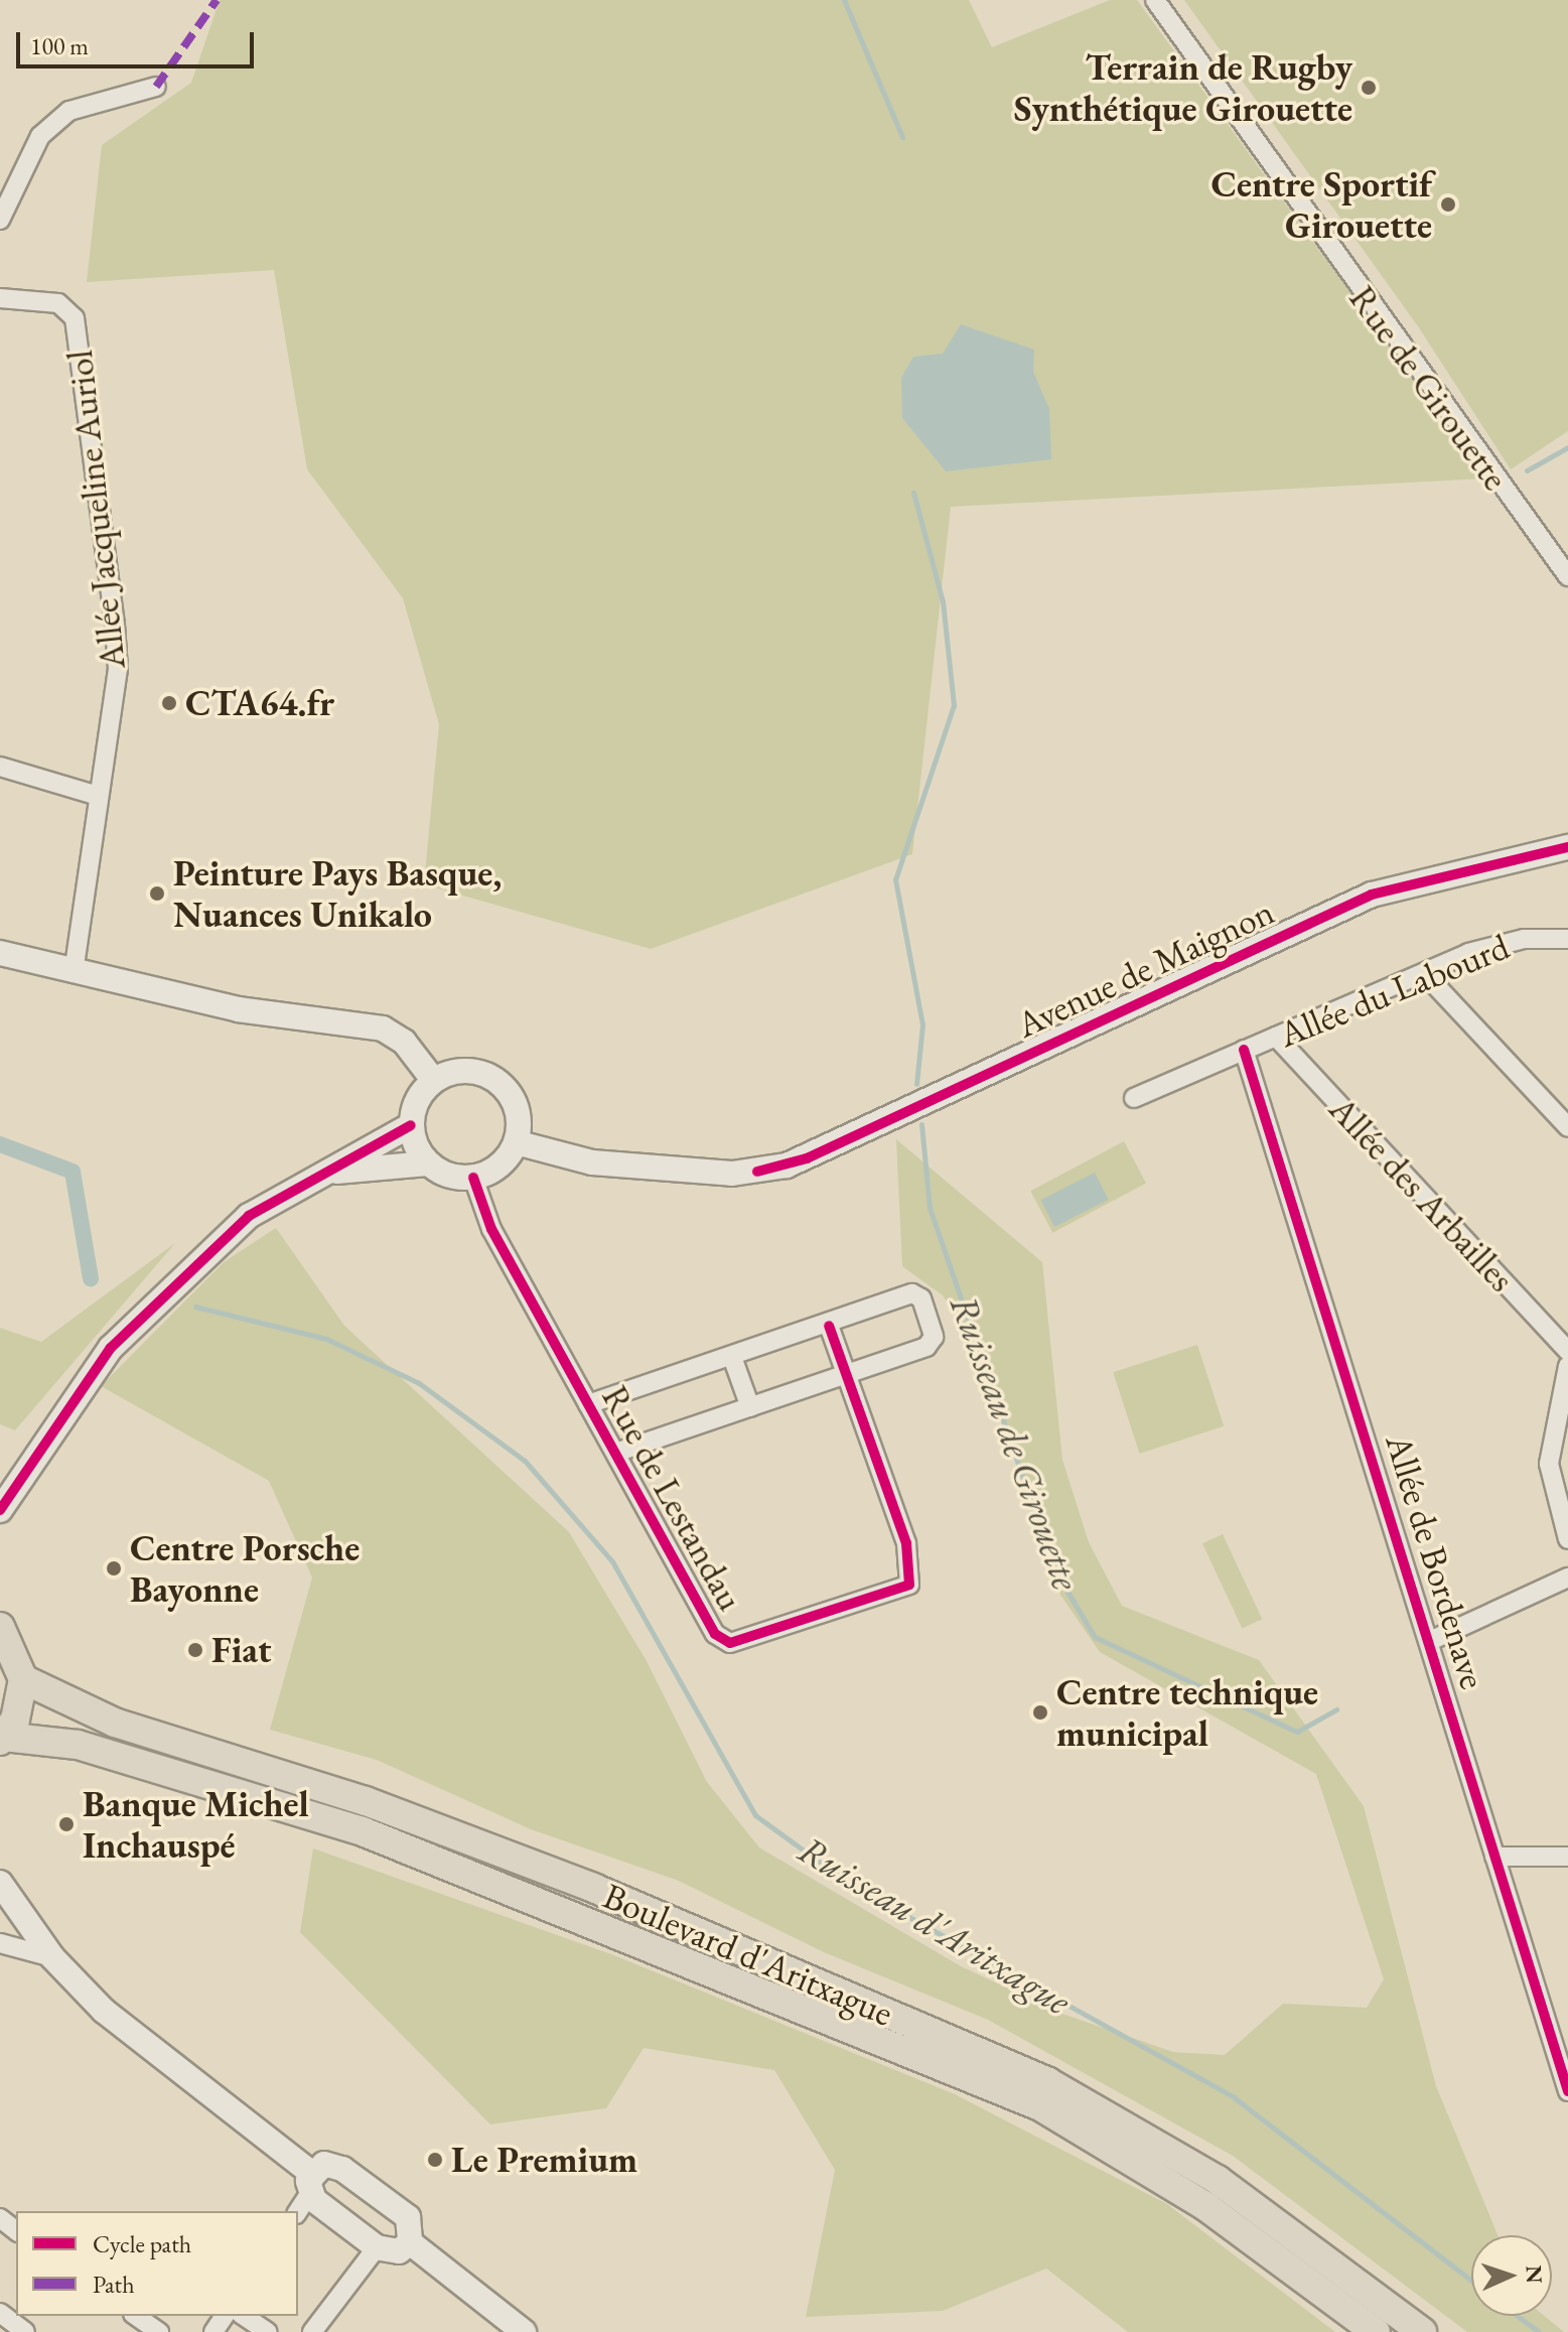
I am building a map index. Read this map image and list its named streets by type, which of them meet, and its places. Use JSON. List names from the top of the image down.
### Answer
{
  "streets": {
    "main road": ["Boulevard d'Aritxague"],
    "street": [
      "Rue de Girouette",
      "Allée Jacqueline Auriol",
      "Avenue de Maignon",
      "Allée du Labourd",
      "Allée des Arbailles",
      "Rue de Lestandau",
      "Allée de Bordenave"
    ]
  },
  "crossings": [
    ["Avenue de Maignon", "Rue de Lestandau"],
    ["Allée du Labourd", "Allée des Arbailles"],
    ["Allée du Labourd", "Allée de Bordenave"]
  ],
  "water": ["Ruisseau de Girouette", "Ruisseau d'Aritxague"],
  "places": [
    "Terrain de Rugby Synthétique Girouette",
    "Centre Sportif Girouette",
    "CTA64.fr",
    "Peinture Pays Basque, Nuances Unikalo",
    "Centre Porsche Bayonne",
    "Fiat",
    "Centre technique municipal",
    "Banque Michel Inchauspé",
    "Le Premium"
  ],
  "legend": ["Cycle path", "Path"],
  "scale_bar": "100 m",
  "north": "right"
}
